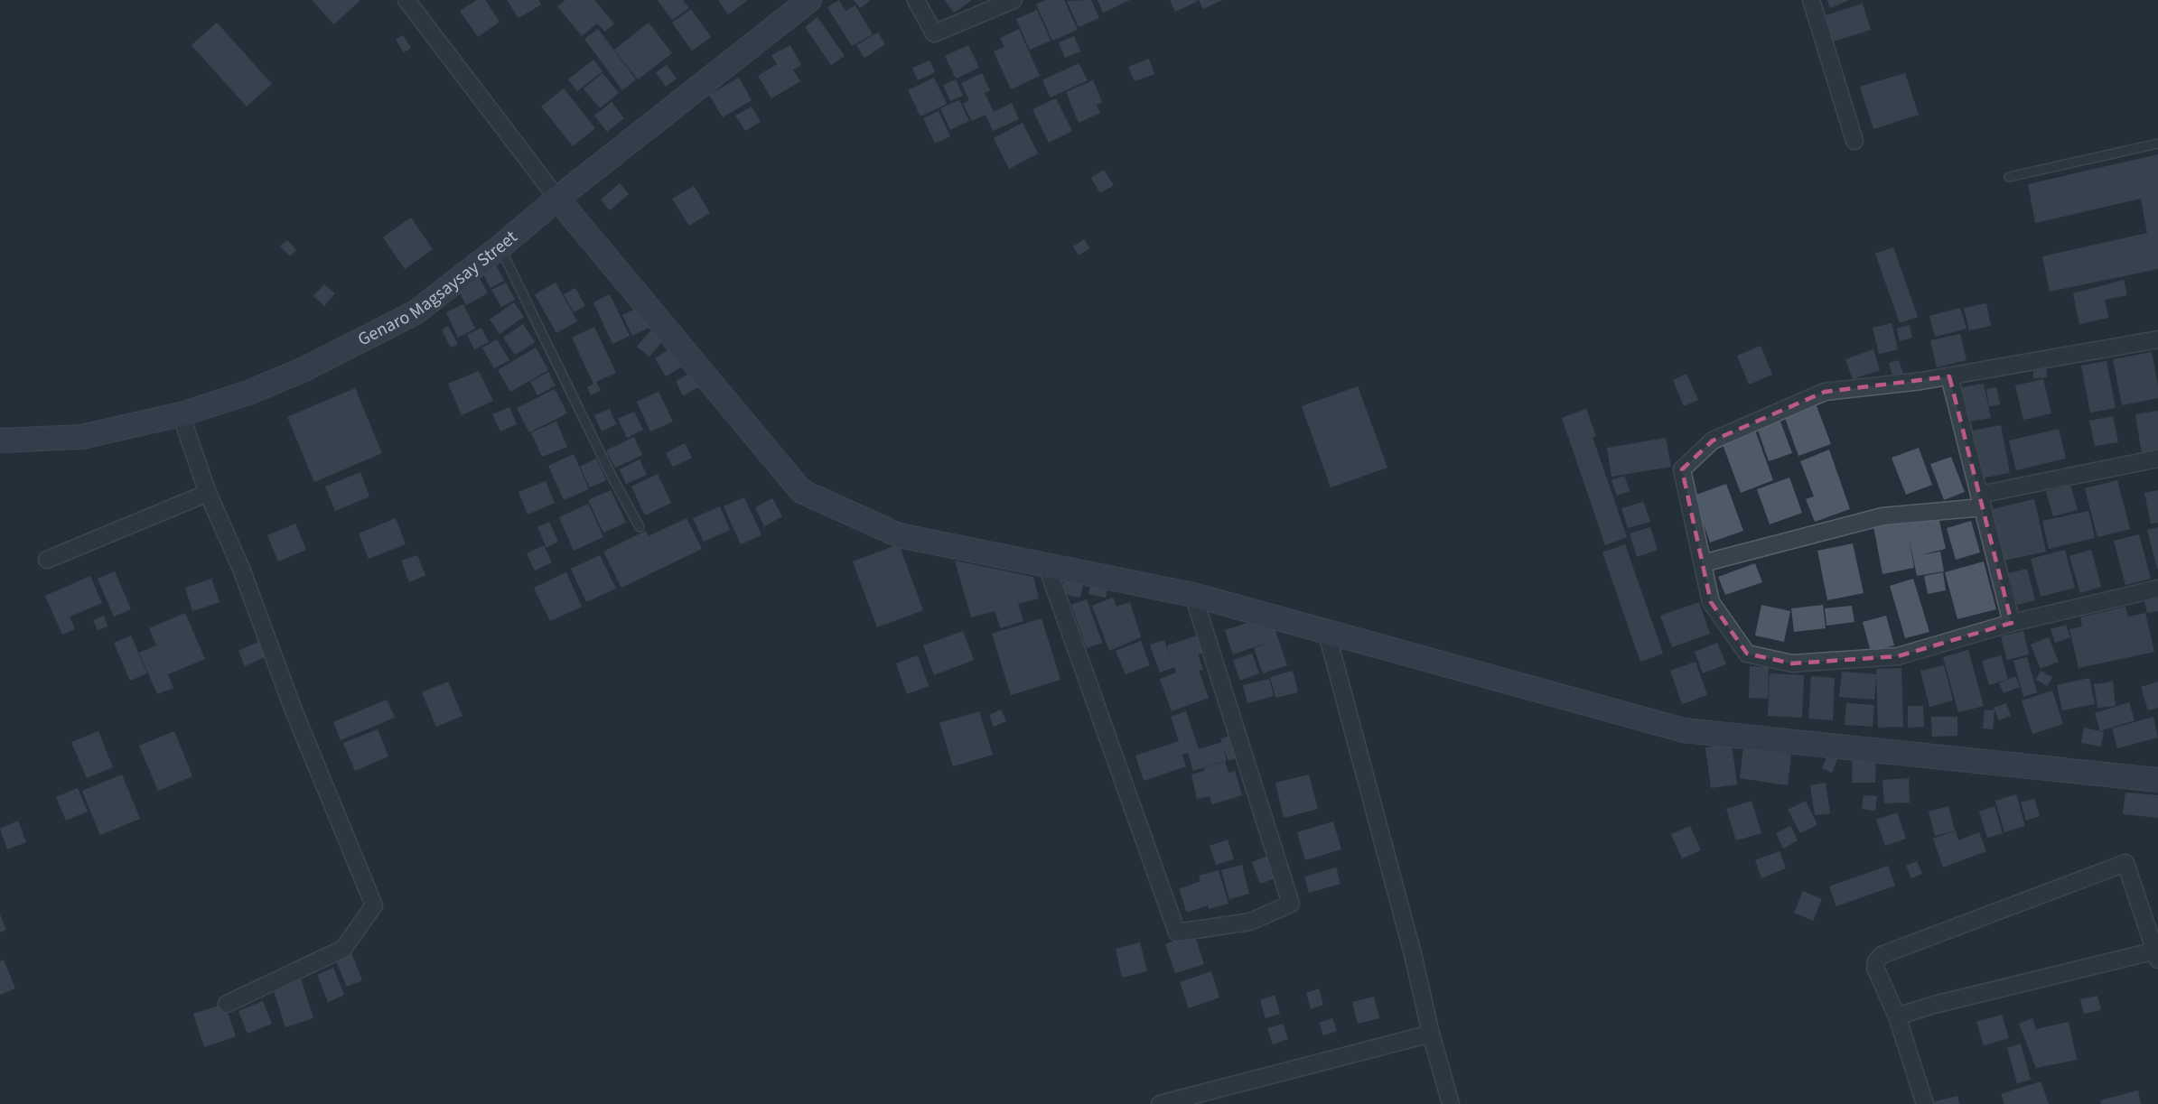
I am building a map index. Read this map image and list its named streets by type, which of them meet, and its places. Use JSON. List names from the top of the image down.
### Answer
{
  "streets": {
    "street": ["Genaro Magsaysay Street"]
  }
}
